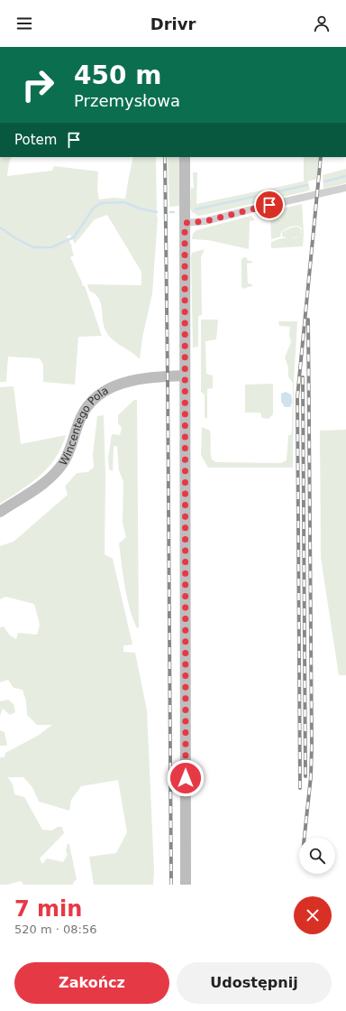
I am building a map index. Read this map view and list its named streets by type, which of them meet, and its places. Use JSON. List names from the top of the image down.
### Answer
{
  "streets": {
    "street": ["Wincentego Pola"]
  },
  "page": {
    "header": "Drivr",
    "turn": ["450 m", "Przemysłowa"],
    "then": "Potem",
    "heading": ["7 min", "520 m · 08:56"],
    "buttons": ["Zakończ", "Udostępnij"]
  }
}
